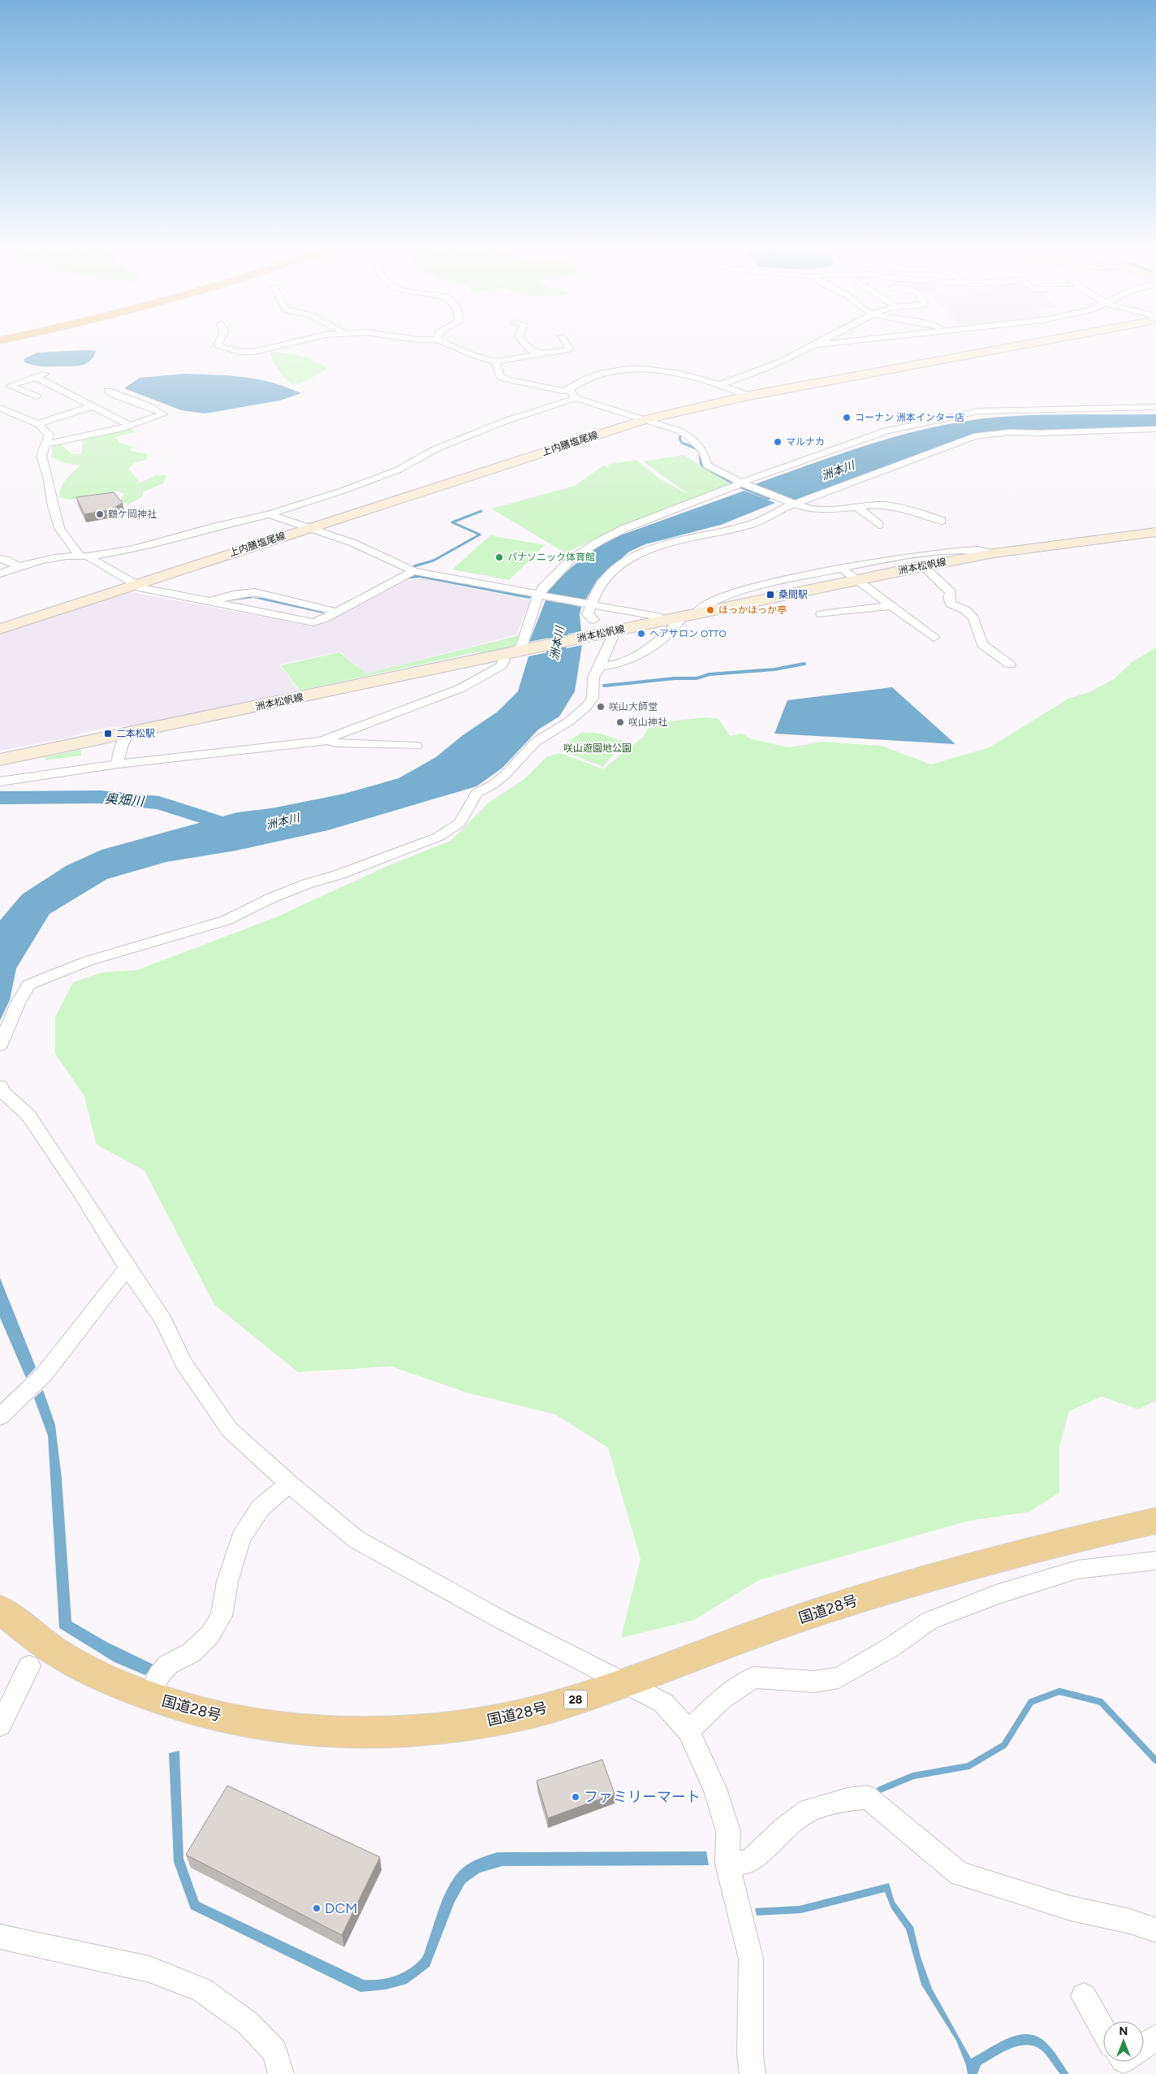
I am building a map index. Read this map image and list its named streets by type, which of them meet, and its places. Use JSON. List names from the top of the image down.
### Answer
{
  "streets": {
    "highway": ["国道28号", "28"],
    "main road": ["上内膳塩尾線", "洲本松帆線"]
  },
  "water": ["洲本川", "奥畑川"],
  "parks": ["咲山遊園地公園"],
  "places": {
    "other": [
      "コーナン 洲本インター店",
      "マルナカ",
      "鶴ケ岡神社",
      "パナソニック体育館",
      "ほっかほっか亭",
      "ヘアサロン OTTO",
      "咲山大師堂",
      "咲山神社",
      "ファミリーマート",
      "DCM"
    ],
    "transit": ["桑間駅", "二本松駅"]
  },
  "north": "top"
}
